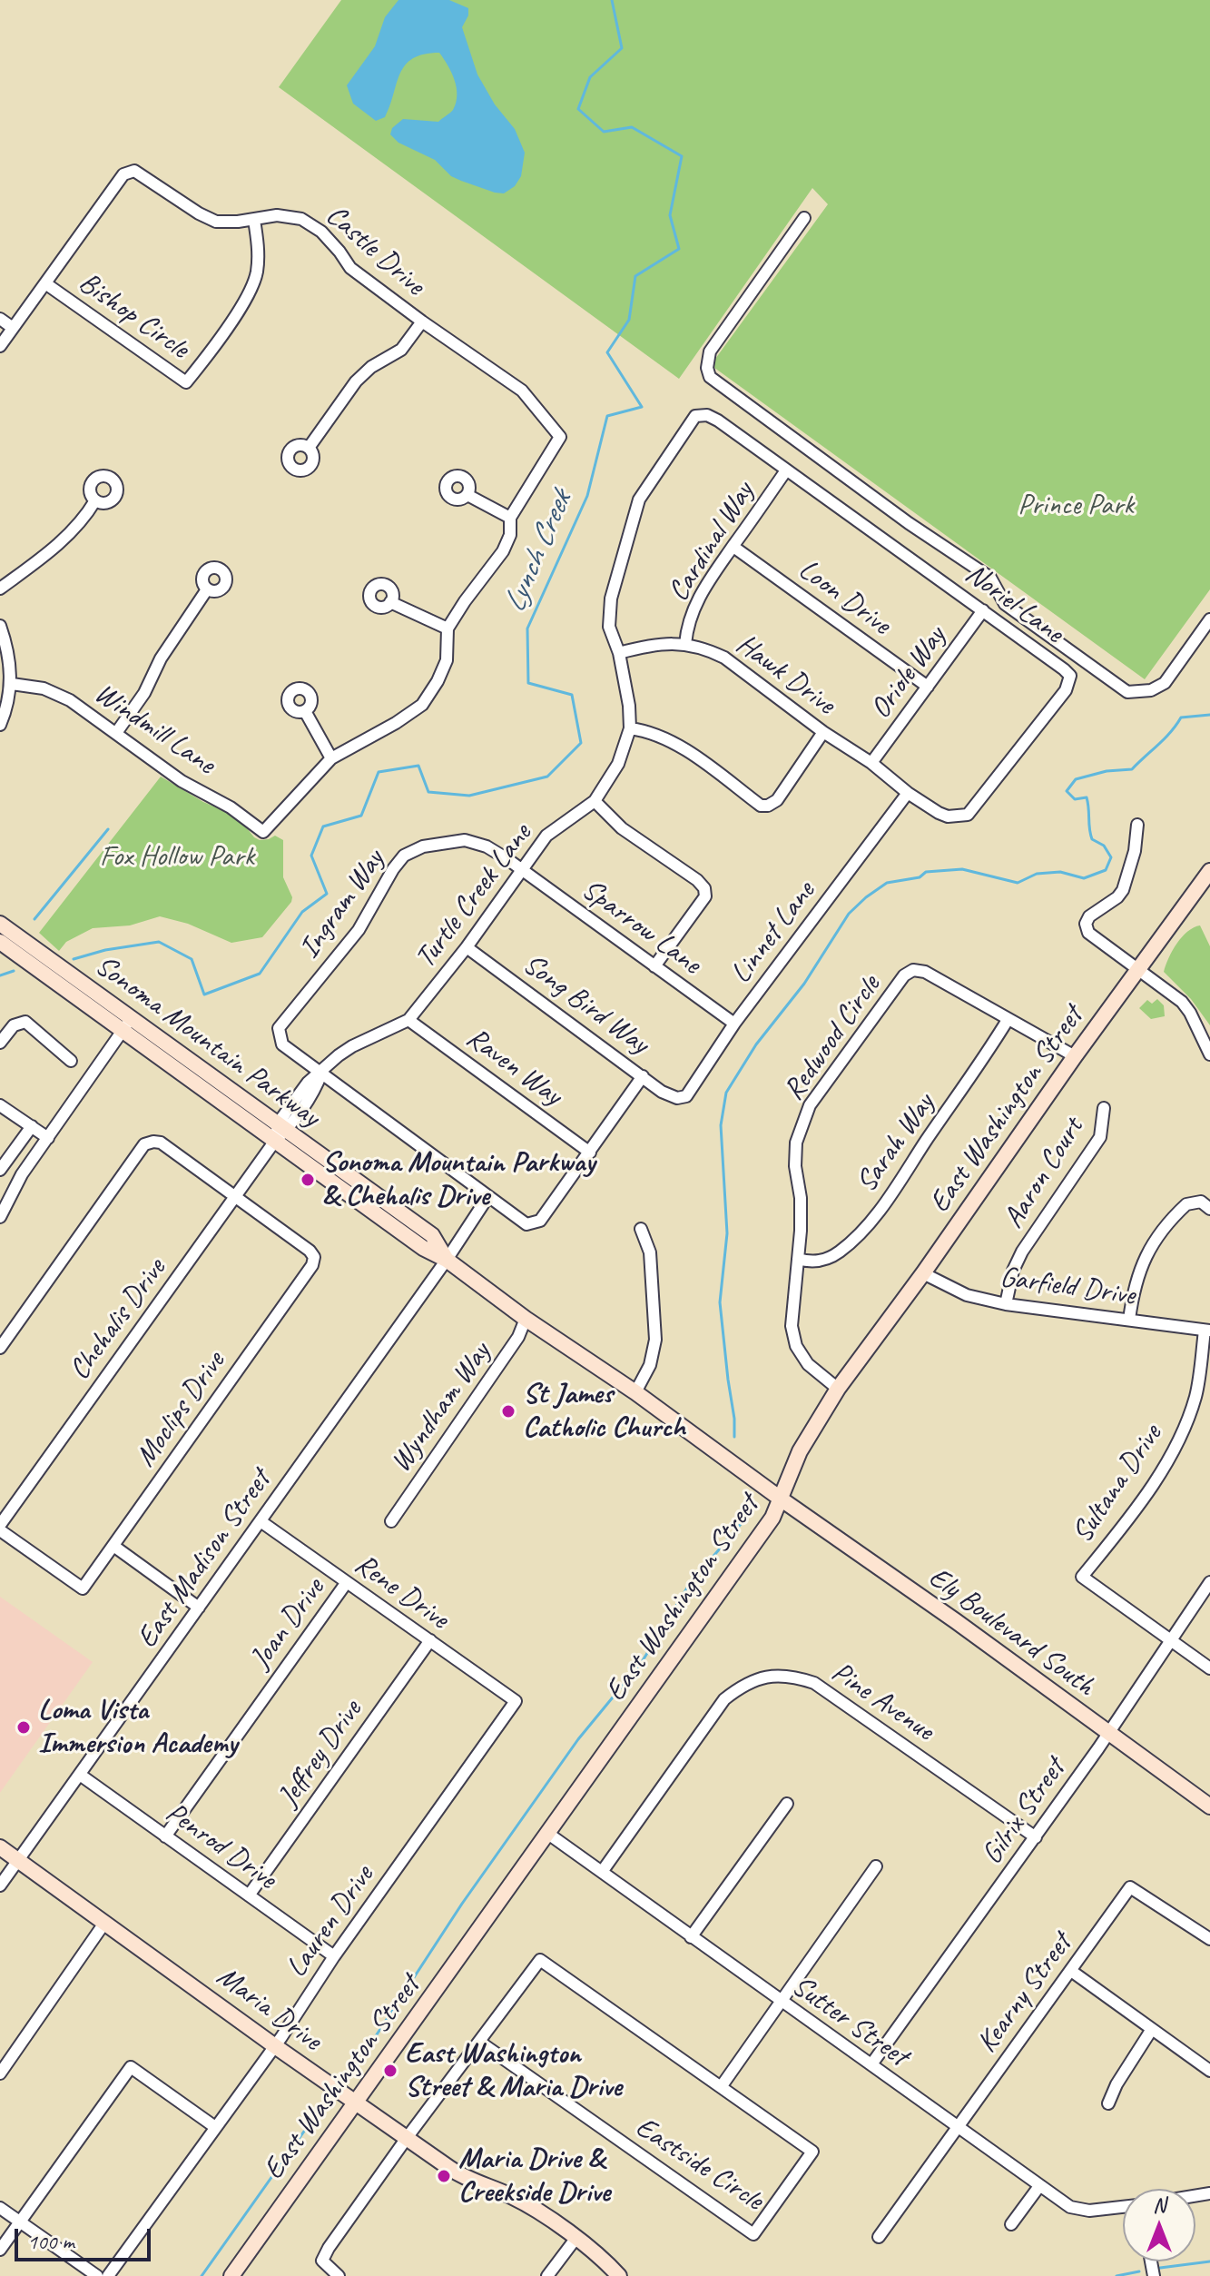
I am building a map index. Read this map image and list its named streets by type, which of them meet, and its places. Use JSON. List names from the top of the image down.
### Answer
{
  "streets": {
    "main road": [
      "Sonoma Mountain Parkway",
      "East Washington Street",
      "Ely Boulevard South",
      "Maria Drive"
    ],
    "street": [
      "Castle Drive",
      "Bishop Circle",
      "Cardinal Way",
      "Loon Drive",
      "Noriel Lane",
      "Oriole Way",
      "Hawk Drive",
      "Windmill Lane",
      "Turtle Creek Lane",
      "Ingram Way",
      "Sparrow Lane",
      "Linnet Lane",
      "Song Bird Way",
      "Redwood Circle",
      "Raven Way",
      "Sarah Way",
      "Aaron Court",
      "Garfield Drive",
      "Chehalis Drive",
      "Wyndham Way",
      "Moclips Drive",
      "Sultana Drive",
      "East Madison Street",
      "Rene Drive",
      "Joan Drive",
      "Pine Avenue",
      "Jeffrey Drive",
      "Gilrix Street",
      "Penrod Drive",
      "Lauren Drive",
      "Kearny Street",
      "Sutter Street",
      "Eastside Circle"
    ]
  },
  "crossings": [
    ["Castle Drive", "Bishop Circle"],
    ["Cardinal Way", "Loon Drive"],
    ["Cardinal Way", "Noriel Lane"],
    ["Cardinal Way", "Hawk Drive"],
    ["Cardinal Way", "Turtle Creek Lane"],
    ["Loon Drive", "Oriole Way"],
    ["Noriel Lane", "Oriole Way"],
    ["Noriel Lane", "Hawk Drive"],
    ["Noriel Lane", "Turtle Creek Lane"],
    ["Oriole Way", "Hawk Drive"],
    ["Hawk Drive", "Turtle Creek Lane"],
    ["Hawk Drive", "Linnet Lane"],
    ["Turtle Creek Lane", "Ingram Way"],
    ["Turtle Creek Lane", "Sparrow Lane"],
    ["Turtle Creek Lane", "Song Bird Way"],
    ["Turtle Creek Lane", "Sonoma Mountain Parkway"],
    ["Turtle Creek Lane", "Raven Way"],
    ["Turtle Creek Lane", "Chehalis Drive"],
    ["Ingram Way", "Sparrow Lane"],
    ["Sparrow Lane", "Linnet Lane"],
    ["Linnet Lane", "Song Bird Way"],
    ["Redwood Circle", "East Washington Street"],
    ["Redwood Circle", "Sarah Way"],
    ["Sonoma Mountain Parkway", "East Washington Street"],
    ["Sonoma Mountain Parkway", "Chehalis Drive"],
    ["Sonoma Mountain Parkway", "Wyndham Way"],
    ["Sonoma Mountain Parkway", "East Madison Street"],
    ["Sonoma Mountain Parkway", "Ely Boulevard South"],
    ["East Washington Street", "Garfield Drive"],
    ["East Washington Street", "Ely Boulevard South"],
    ["East Washington Street", "Maria Drive"],
    ["East Washington Street", "Sutter Street"],
    ["Aaron Court", "Garfield Drive"],
    ["Garfield Drive", "Sultana Drive"],
    ["Chehalis Drive", "Moclips Drive"],
    ["Sultana Drive", "Gilrix Street"],
    ["East Madison Street", "Rene Drive"],
    ["East Madison Street", "Penrod Drive"],
    ["East Madison Street", "Maria Drive"],
    ["Rene Drive", "Joan Drive"],
    ["Rene Drive", "Jeffrey Drive"],
    ["Rene Drive", "Lauren Drive"],
    ["Joan Drive", "Penrod Drive"],
    ["Ely Boulevard South", "Gilrix Street"],
    ["Pine Avenue", "Gilrix Street"],
    ["Pine Avenue", "Sutter Street"],
    ["Jeffrey Drive", "Penrod Drive"],
    ["Gilrix Street", "Sutter Street"],
    ["Penrod Drive", "Lauren Drive"],
    ["Lauren Drive", "Maria Drive"],
    ["Kearny Street", "Sutter Street"]
  ],
  "water": ["Lynch Creek"],
  "parks": ["Prince Park", "Fox Hollow Park"],
  "places": [
    "Sonoma Mountain Parkway & Chehalis Drive",
    "St James Catholic Church",
    "Loma Vista Immersion Academy",
    "East Washington Street & Maria Drive",
    "Maria Drive & Creekside Drive"
  ],
  "scale_bar": "100 m",
  "north": "top"
}
